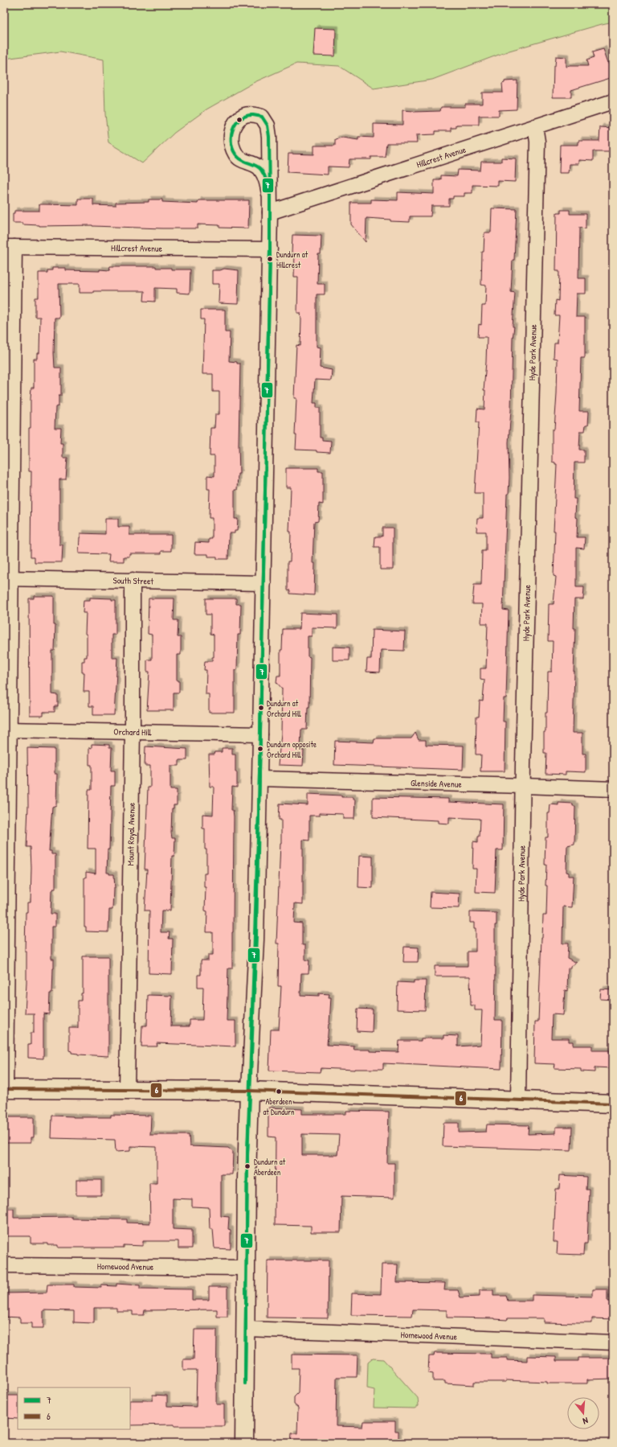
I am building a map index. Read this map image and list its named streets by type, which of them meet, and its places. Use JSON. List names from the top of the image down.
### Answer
{
  "streets": {
    "street": [
      "Hillcrest Avenue",
      "Hyde Park Avenue",
      "South Street",
      "Orchard Hill",
      "Glenside Avenue",
      "Mount Royal Avenue",
      "Homewood Avenue"
    ]
  },
  "crossings": [
    ["Hillcrest Avenue", "Hyde Park Avenue"],
    ["Hyde Park Avenue", "Glenside Avenue"],
    ["South Street", "Mount Royal Avenue"],
    ["Orchard Hill", "Mount Royal Avenue"]
  ],
  "places": [
    "Dundurn at Hillcrest",
    "Dundurn at Orchard Hill",
    "Dundurn opposite Orchard Hill",
    "Aberdeen at Dundurn",
    "Dundurn at Aberdeen"
  ],
  "lines": ["transit line 7", "transit line 6"],
  "legend": ["7", "6"],
  "north": "bottom"
}
